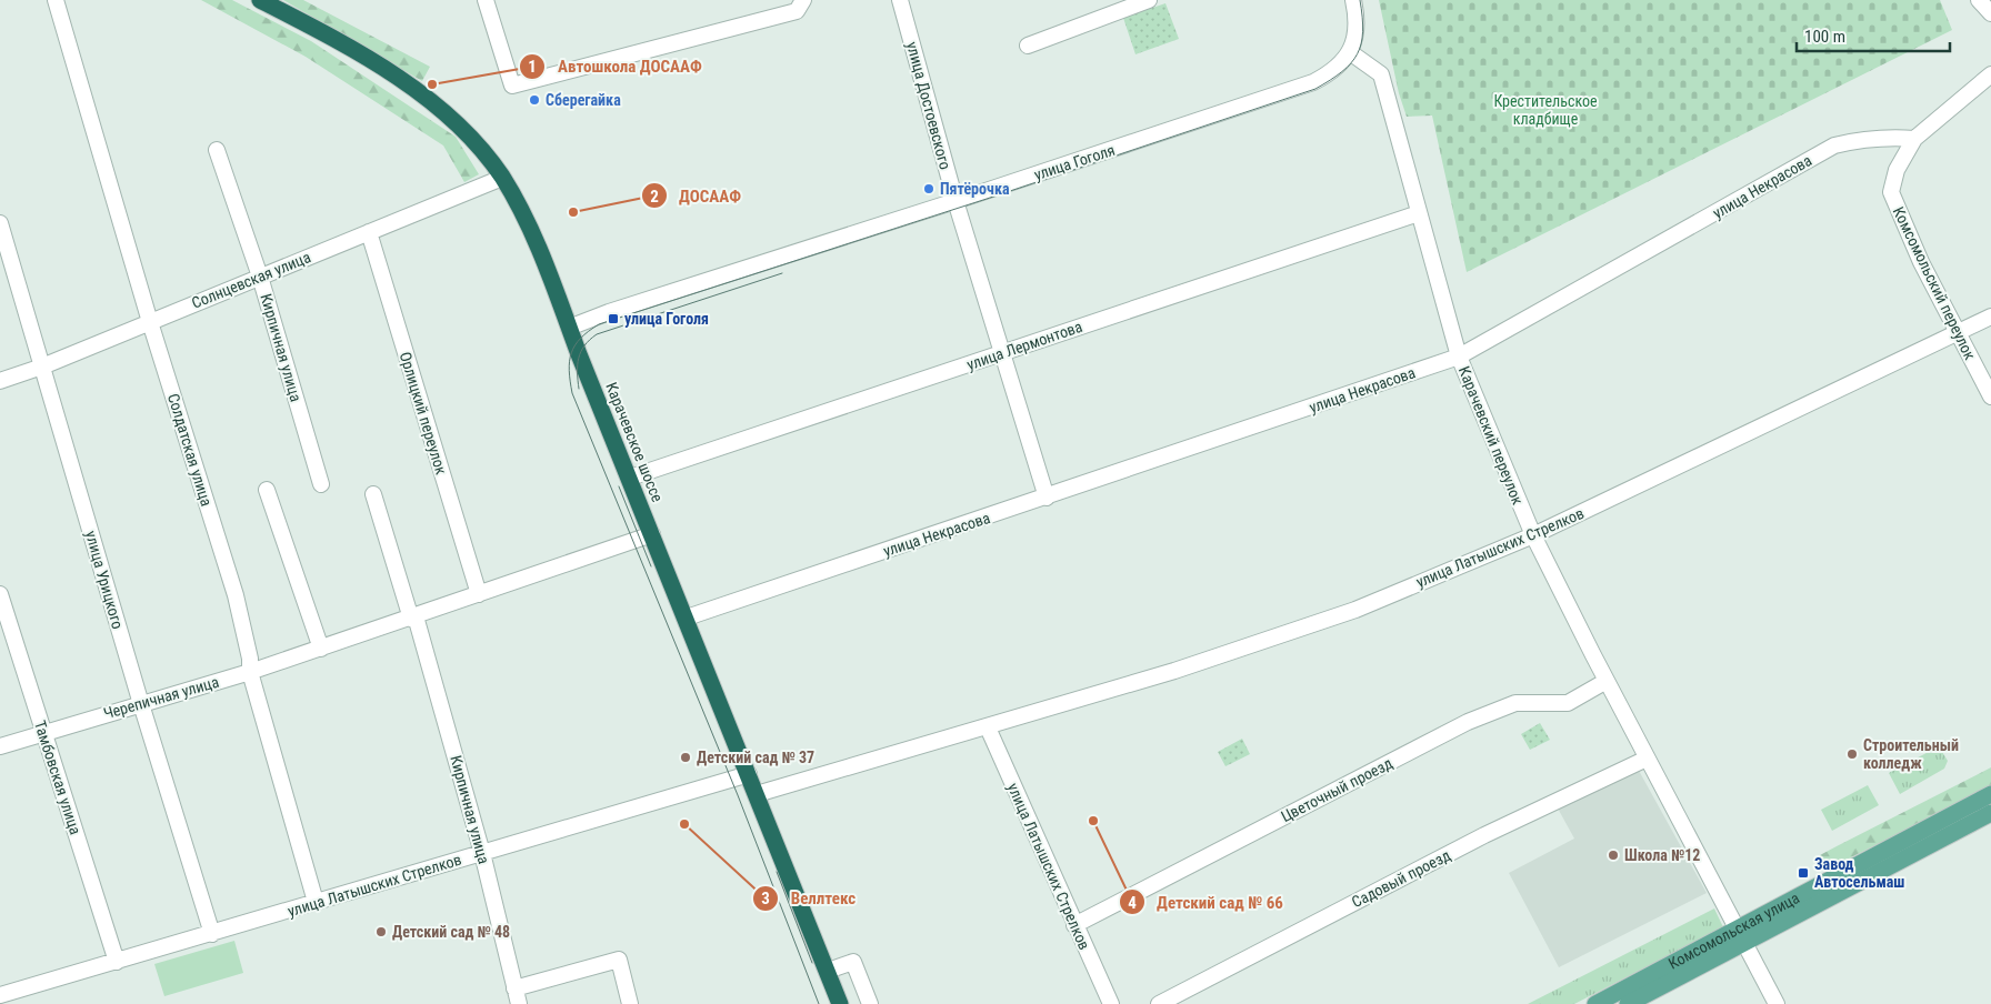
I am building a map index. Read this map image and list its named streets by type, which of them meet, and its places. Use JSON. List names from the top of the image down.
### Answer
{
  "streets": {
    "highway": ["Карачевское шоссе"],
    "main road": ["Комсомольская улица"],
    "street": [
      "улица Достоевского",
      "улица Гоголя",
      "улица Некрасова",
      "Солнцевская улица",
      "Комсомольский переулок",
      "улица Лермонтова",
      "Кирпичная улица",
      "Орлицкий переулок",
      "Карачевский переулок",
      "Солдатская улица",
      "улица Латышских Стрелков",
      "улица Урицкого",
      "Черепичная улица",
      "Тамбовская улица",
      "Цветочный проезд",
      "Садовый проезд"
    ]
  },
  "crossings": [
    ["улица Достоевского", "улица Гоголя"],
    ["улица Достоевского", "улица Некрасова"],
    ["улица Достоевского", "улица Лермонтова"],
    ["улица Гоголя", "Карачевский переулок"],
    ["улица Гоголя", "Карачевское шоссе"],
    ["улица Некрасова", "Комсомольский переулок"],
    ["улица Некрасова", "Карачевский переулок"],
    ["улица Некрасова", "Карачевское шоссе"],
    ["Солнцевская улица", "Кирпичная улица"],
    ["Солнцевская улица", "Орлицкий переулок"],
    ["Солнцевская улица", "Карачевское шоссе"],
    ["Солнцевская улица", "Солдатская улица"],
    ["Солнцевская улица", "улица Урицкого"],
    ["Комсомольский переулок", "улица Латышских Стрелков"],
    ["улица Лермонтова", "Карачевский переулок"],
    ["улица Лермонтова", "Карачевское шоссе"],
    ["Кирпичная улица", "улица Латышских Стрелков"],
    ["Кирпичная улица", "Черепичная улица"],
    ["Орлицкий переулок", "Черепичная улица"],
    ["Карачевский переулок", "улица Латышских Стрелков"],
    ["Карачевский переулок", "Цветочный проезд"],
    ["Карачевский переулок", "Садовый проезд"],
    ["Карачевский переулок", "Комсомольская улица"],
    ["Карачевское шоссе", "улица Латышских Стрелков"],
    ["Карачевское шоссе", "Черепичная улица"],
    ["Солдатская улица", "улица Латышских Стрелков"],
    ["Солдатская улица", "Черепичная улица"],
    ["улица Латышских Стрелков", "улица Урицкого"],
    ["улица Латышских Стрелков", "Тамбовская улица"],
    ["улица Латышских Стрелков", "Цветочный проезд"],
    ["улица Урицкого", "Черепичная улица"],
    ["Черепичная улица", "Тамбовская улица"]
  ],
  "parks": ["Крестительское кладбище"],
  "places": {
    "other": [
      "Автошкола ДОСААФ",
      "Сберегайка",
      "Пятёрочка",
      "ДОСААФ",
      "Строительный колледж",
      "Детский сад № 37",
      "Детский сад № 66",
      "Веллтекс",
      "Школа №12",
      "Детский сад № 48"
    ],
    "transit": ["улица Гоголя", "Завод Автосельмаш"]
  },
  "scale_bar": "100 m"
}
